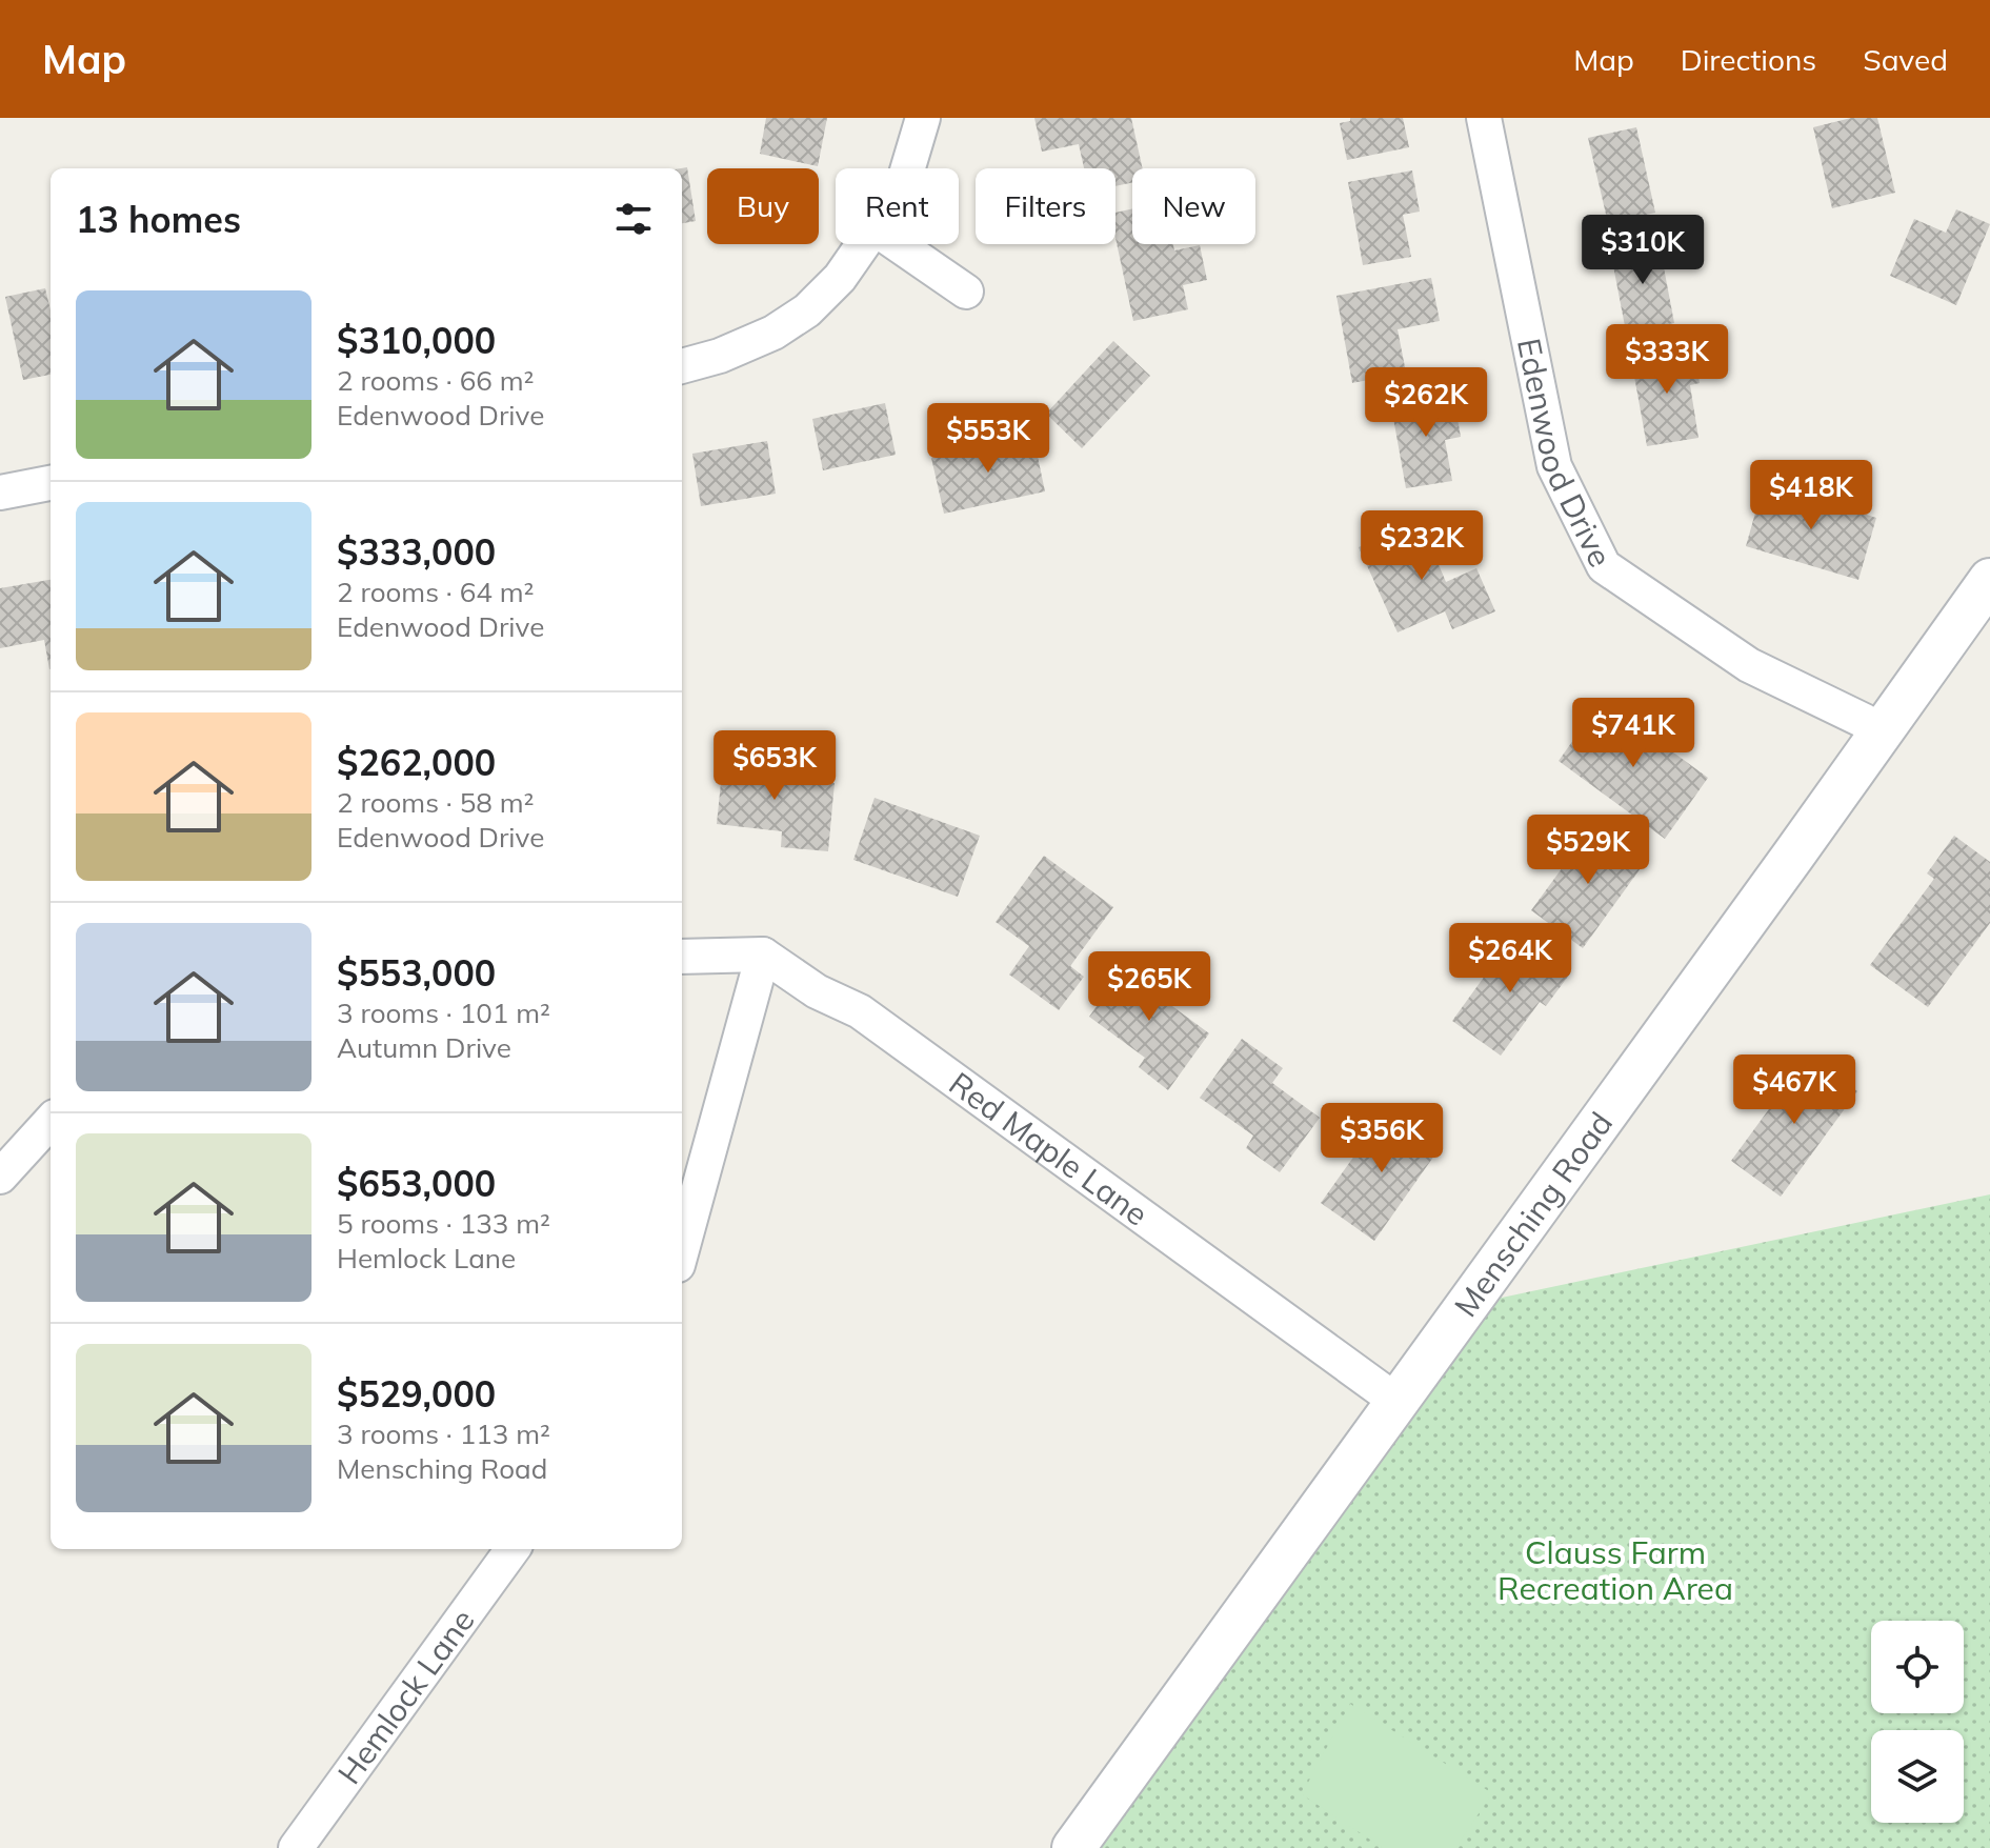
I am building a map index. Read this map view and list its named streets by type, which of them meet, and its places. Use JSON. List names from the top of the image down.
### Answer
{
  "streets": {
    "street": [
      "Edenwood Drive",
      "Red Maple Lane",
      "Mensching Road",
      "Hemlock Lane"
    ]
  },
  "crossings": [
    ["Edenwood Drive", "Mensching Road"],
    ["Red Maple Lane", "Mensching Road"]
  ],
  "parks": ["Clauss Farm Recreation Area"],
  "page": {
    "header": "Map",
    "nav": ["Map", "Directions", "Saved"],
    "chip": [
      "Buy",
      "Rent",
      "Filters",
      "New"
    ],
    "heading": "13 homes",
    "price": [
      "$310K",
      "$333K",
      "$262K",
      "$553K",
      "$418K",
      "$232K",
      "$741K",
      "$653K",
      "$529K",
      "$264K",
      "$265K",
      "$467K",
      "$356K"
    ],
    "list": [
      {
        "name": "$310,000",
        "note": "2 rooms · 66 m² · Edenwood Drive"
      },
      {
        "name": "$333,000",
        "note": "2 rooms · 64 m² · Edenwood Drive"
      },
      {
        "name": "$262,000",
        "note": "2 rooms · 58 m² · Edenwood Drive"
      },
      {
        "name": "$553,000",
        "note": "3 rooms · 101 m² · Autumn Drive"
      },
      {
        "name": "$653,000",
        "note": "5 rooms · 133 m² · Hemlock Lane"
      },
      {
        "name": "$529,000",
        "note": "3 rooms · 113 m² · Mensching Road"
      }
    ]
  }
}
